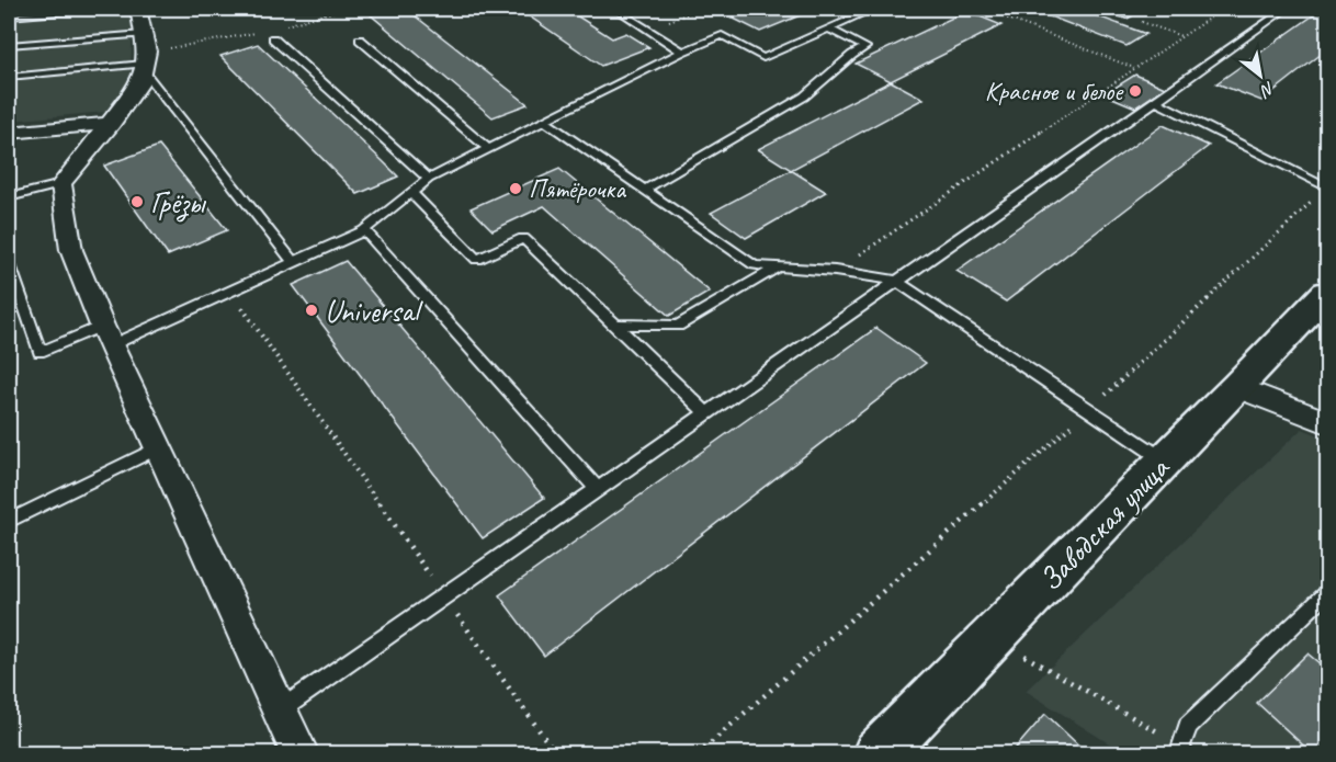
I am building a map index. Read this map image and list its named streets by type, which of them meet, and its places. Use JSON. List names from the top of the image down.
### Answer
{
  "streets": {
    "street": ["Заводская улица"]
  },
  "places": [
    "Красное и белое",
    "Пятёрочка",
    "Грёзы",
    "Universal"
  ],
  "north": "bottom right"
}
